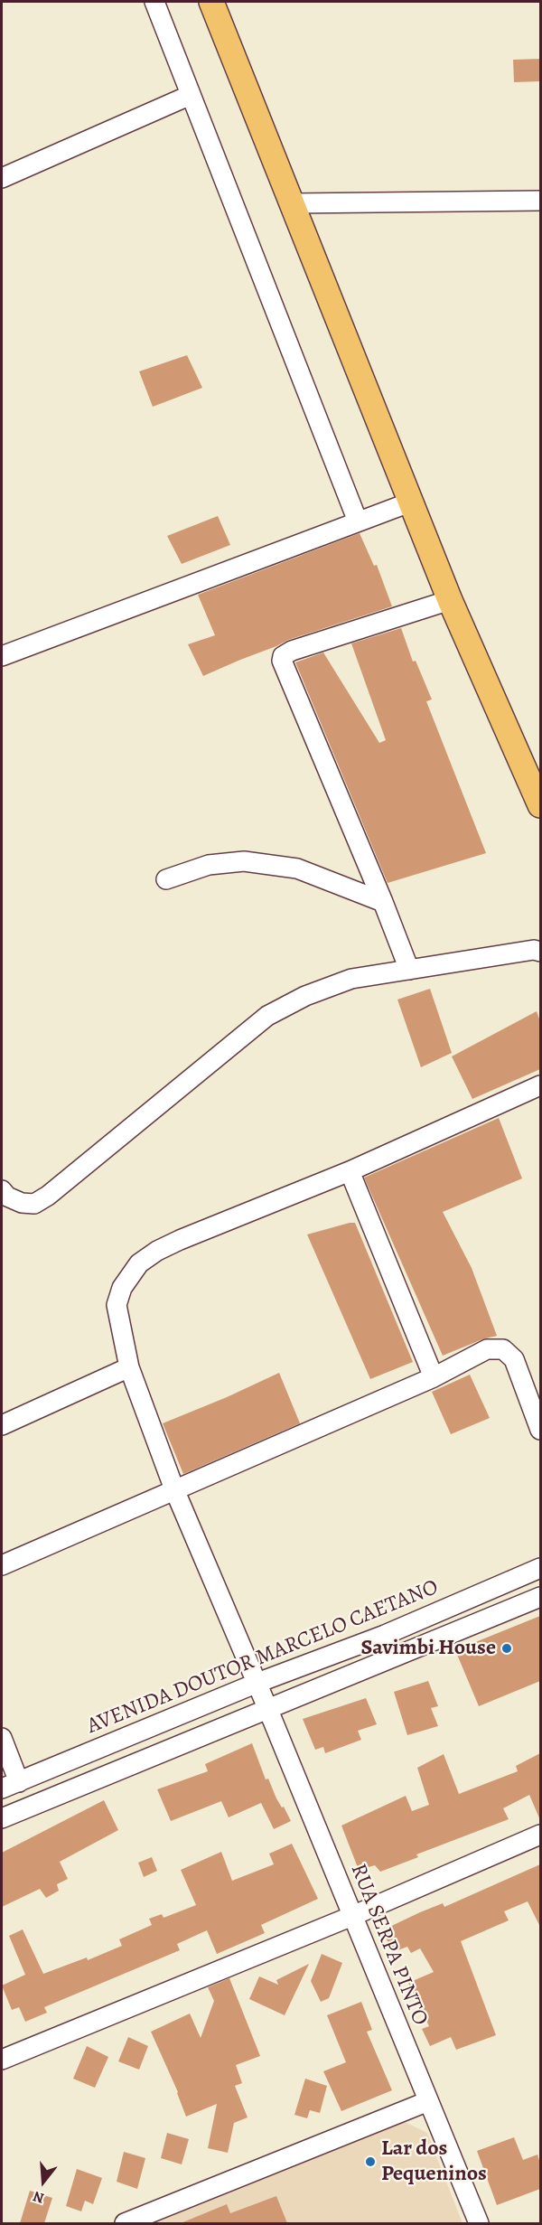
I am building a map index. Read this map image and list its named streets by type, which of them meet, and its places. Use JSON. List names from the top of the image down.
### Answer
{
  "streets": {
    "street": ["AVENIDA DOUTOR MARCELO CAETANO", "RUA SERPA PINTO"]
  },
  "crossings": [
    ["AVENIDA DOUTOR MARCELO CAETANO", "RUA SERPA PINTO"]
  ],
  "places": ["Savimbi House", "Lar dos Pequeninos"],
  "north": "bottom"
}
